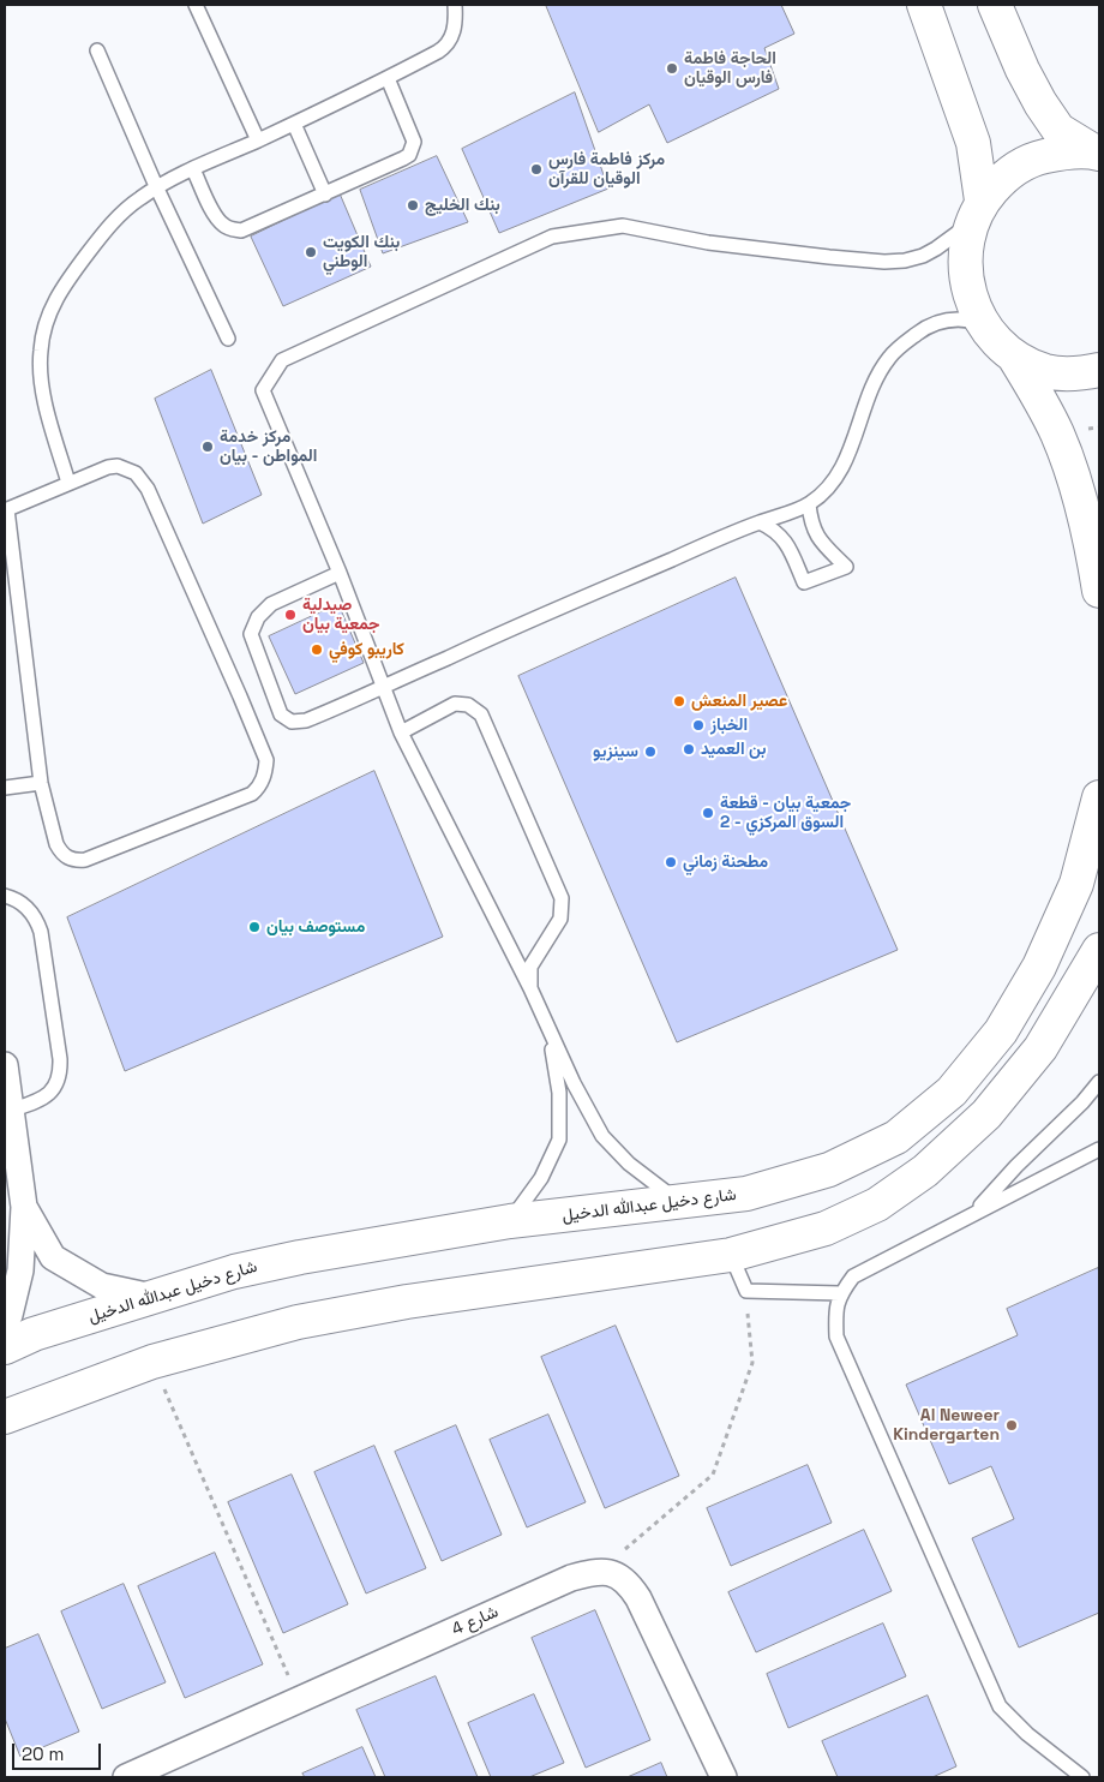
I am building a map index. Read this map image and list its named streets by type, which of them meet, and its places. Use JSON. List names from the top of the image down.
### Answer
{
  "streets": {
    "street": ["شارع دخيل عبدالله الدخيل", "شارع 4"]
  },
  "places": [
    "الحاجة فاطمة فارس الوقيان",
    "مركز فاطمة فارس الوقيان للقرآن",
    "بنك الخليج",
    "بنك الكويت الوطني",
    "مركز خدمة المواطن - بيان",
    "صيدلية جمعية بيان",
    "كاريبو كوفي",
    "عصير المنعش",
    "الخباز",
    "بن العميد",
    "سينزيو",
    "جمعية بيان - قطعة 2 - السوق المركزي",
    "مطحنة زماني",
    "مستوصف بيان",
    "Al Neweer Kindergarten"
  ],
  "scale_bar": "20 m"
}
